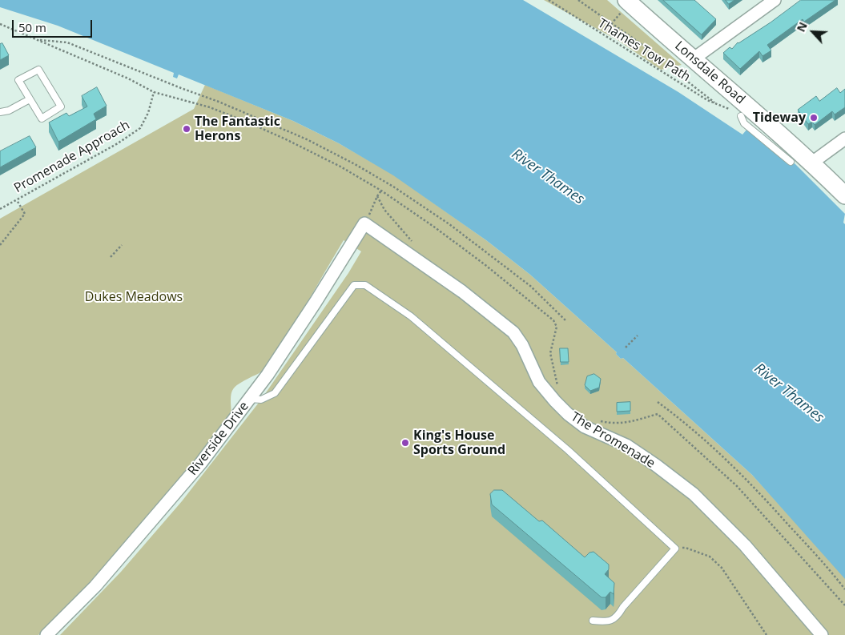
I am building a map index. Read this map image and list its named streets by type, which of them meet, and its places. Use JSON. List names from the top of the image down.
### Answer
{
  "streets": {
    "main road": ["Lonsdale Road"],
    "street": ["Riverside Drive", "The Promenade"],
    "path": ["Thames Tow Path", "Promenade Approach"]
  },
  "crossings": [
    ["Riverside Drive", "The Promenade"]
  ],
  "water": ["River Thames"],
  "parks": ["Dukes Meadows"],
  "places": ["Tideway", "The Fantastic Herons", "King's House Sports Ground"],
  "scale_bar": "50 m",
  "north": "top left"
}
